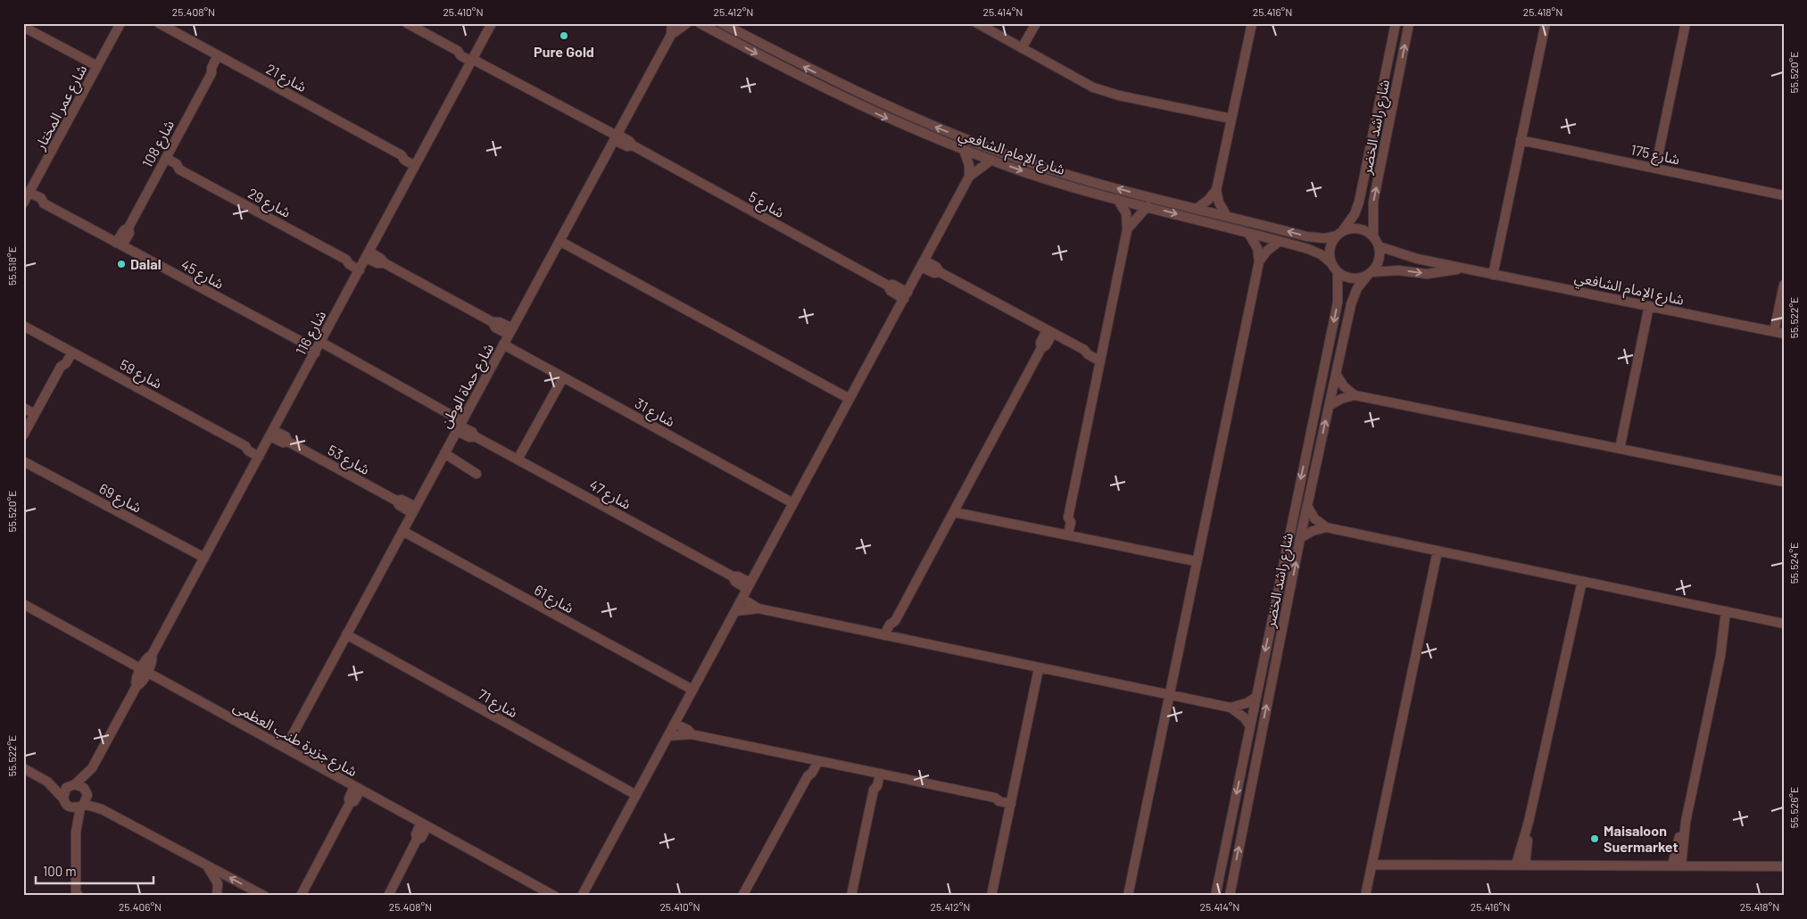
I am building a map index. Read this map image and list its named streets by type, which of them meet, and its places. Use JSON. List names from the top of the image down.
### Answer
{
  "streets": {
    "street": [
      "شارع 21",
      "شارع عمر المختار",
      "شارع راشد الخضر",
      "شارع 108",
      "شارع الإمام الشافعي",
      "شارع 175",
      "شارع 29",
      "شارع 5",
      "شارع 45",
      "شارع 116",
      "شارع 59",
      "شارع حماة الوطن",
      "شارع 31",
      "شارع 53",
      "شارع 47",
      "شارع 69",
      "شارع 61",
      "شارع 71",
      "شارع جزيرة طنب العظمى"
    ]
  },
  "crossings": [
    ["شارع 21", "شارع 108"],
    ["شارع 21", "شارع 116"],
    ["شارع عمر المختار", "شارع 45"],
    ["شارع راشد الخضر", "شارع الإمام الشافعي"],
    ["شارع 108", "شارع 29"],
    ["شارع 108", "شارع 45"],
    ["شارع 29", "شارع 116"],
    ["شارع 5", "شارع 116"],
    ["شارع 5", "شارع حماة الوطن"],
    ["شارع 45", "شارع 116"],
    ["شارع 45", "شارع حماة الوطن"],
    ["شارع 45", "شارع 47"],
    ["شارع 116", "شارع 59"],
    ["شارع 116", "شارع 53"],
    ["شارع 116", "شارع 69"],
    ["شارع 116", "شارع جزيرة طنب العظمى"],
    ["شارع حماة الوطن", "شارع 31"],
    ["شارع حماة الوطن", "شارع 53"],
    ["شارع حماة الوطن", "شارع 47"],
    ["شارع حماة الوطن", "شارع 61"],
    ["شارع حماة الوطن", "شارع 71"],
    ["شارع حماة الوطن", "شارع جزيرة طنب العظمى"]
  ],
  "places": ["Pure Gold", "Dalal", "Maisaloon Suermarket"],
  "scale_bar": "100 m",
  "coordinates": [
    "25.408°N",
    "25.410°N",
    "25.412°N",
    "25.414°N",
    "25.416°N",
    "25.418°N",
    "55.520°E",
    "55.518°E",
    "55.522°E",
    "55.524°E",
    "55.526°E",
    "25.406°N"
  ]
}
